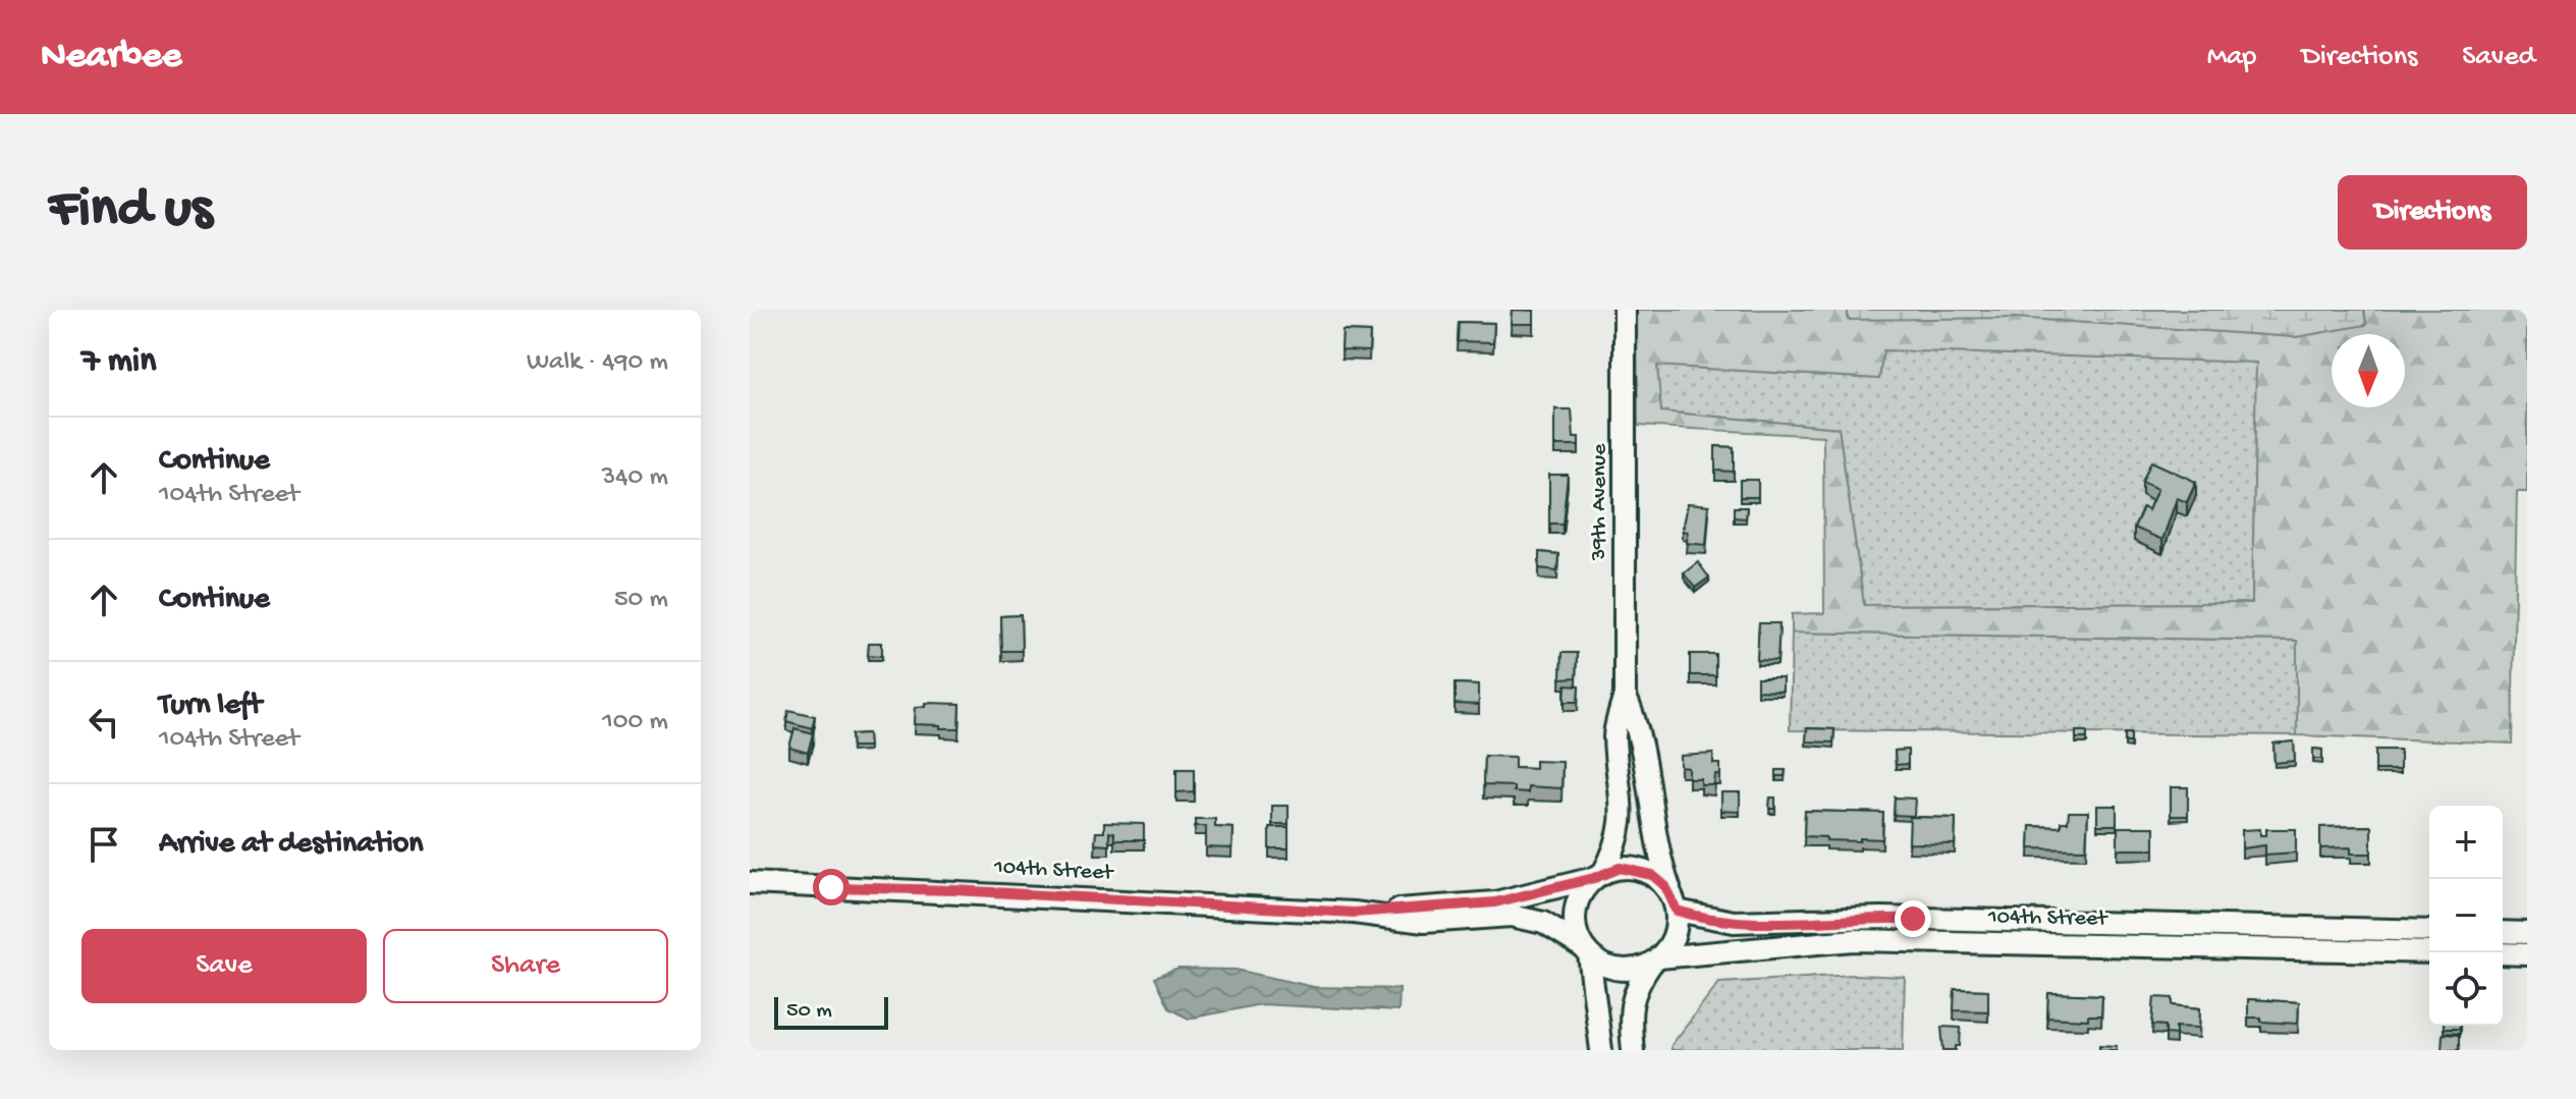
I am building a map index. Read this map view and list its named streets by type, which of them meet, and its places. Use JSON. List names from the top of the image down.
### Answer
{
  "streets": {
    "main road": ["39th Avenue", "104th Street"]
  },
  "crossings": [
    ["39th Avenue", "104th Street"]
  ],
  "scale_bar": "50 m",
  "north": "bottom",
  "page": {
    "header": "Nearbee",
    "nav": ["Map", "Directions", "Saved"],
    "buttons": [
      "Directions",
      ["Save", "Share"]
    ],
    "title": "Find us",
    "heading": ["7 min", "Walk · 490 m"],
    "list": [
      ["Continue", "104th Street", "340 m"],
      ["Continue", "50 m"],
      ["Turn left", "104th Street", "100 m"],
      "Arrive at destination"
    ],
    "map_buttons": ["+", "−"],
    "scale": "50 m"
  }
}
